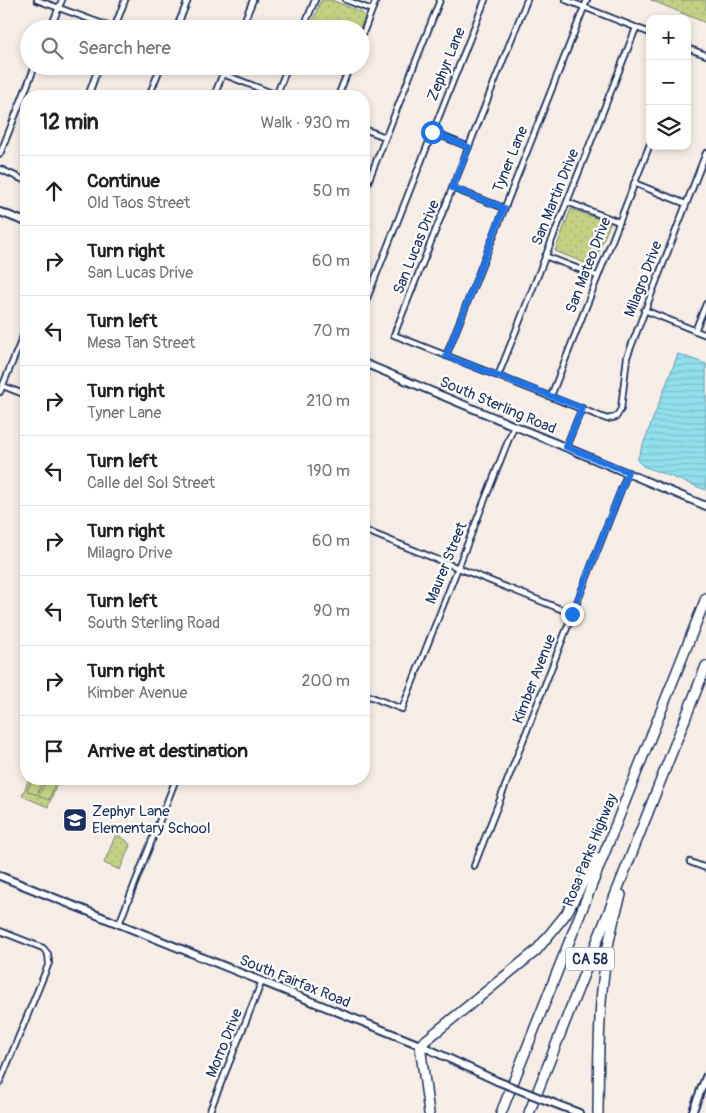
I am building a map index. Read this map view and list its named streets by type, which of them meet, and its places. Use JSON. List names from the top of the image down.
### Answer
{
  "streets": {
    "highway": ["Rosa Parks Highway", "CA 58"],
    "street": [
      "Zephyr Lane",
      "Tyner Lane",
      "San Martin Drive",
      "San Lucas Drive",
      "San Mateo Drive",
      "Milagro Drive",
      "South Sterling Road",
      "Maurer Street",
      "Kimber Avenue",
      "South Fairfax Road",
      "Morro Drive"
    ]
  },
  "crossings": [
    ["Tyner Lane", "San Lucas Drive"],
    ["South Sterling Road", "Maurer Street"],
    ["South Sterling Road", "Kimber Avenue"],
    ["South Fairfax Road", "Morro Drive"]
  ],
  "places": {
    "school or university": ["Zephyr Lane Elementary School"]
  },
  "page": {
    "map_buttons": ["+", "−"],
    "search": "Search here",
    "heading": ["12 min", "Walk · 930 m"],
    "list": [
      ["Continue", "Old Taos Street", "50 m"],
      ["Turn right", "San Lucas Drive", "60 m"],
      ["Turn left", "Mesa Tan Street", "70 m"],
      ["Turn right", "Tyner Lane", "210 m"],
      ["Turn left", "Calle del Sol Street", "190 m"],
      ["Turn right", "Milagro Drive", "60 m"],
      ["Turn left", "South Sterling Road", "90 m"],
      ["Turn right", "Kimber Avenue", "200 m"],
      "Arrive at destination"
    ]
  }
}
